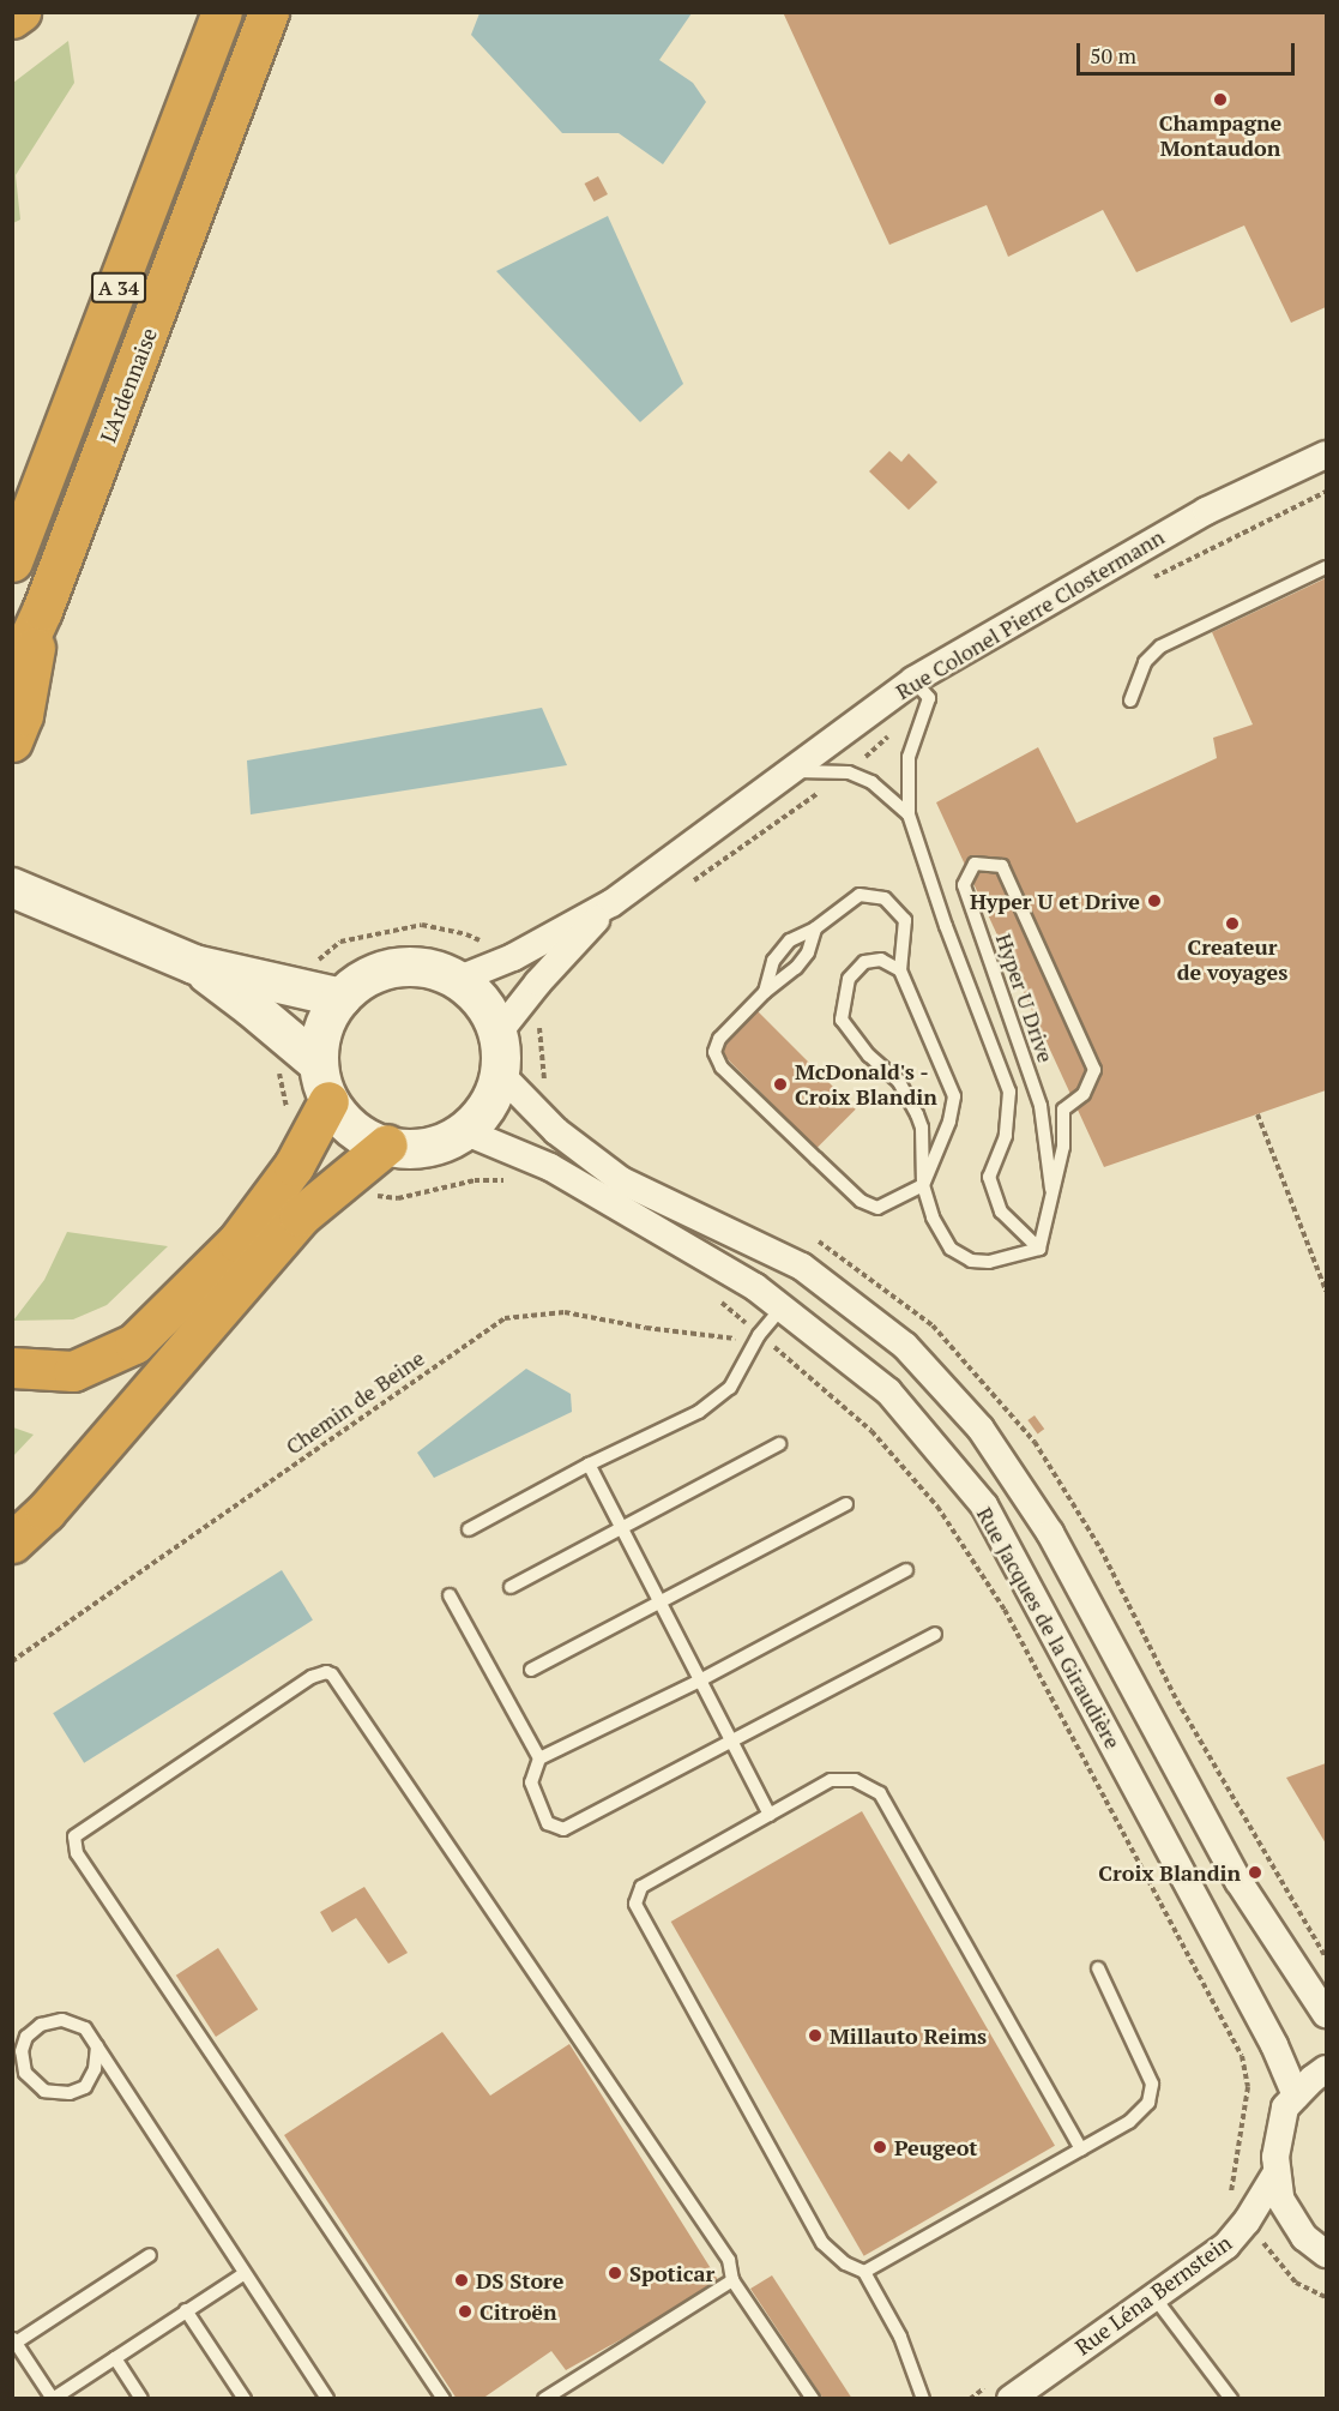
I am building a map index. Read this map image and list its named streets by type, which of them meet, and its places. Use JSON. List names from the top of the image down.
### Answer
{
  "streets": {
    "highway": ["A 34", "L'Ardennaise"],
    "street": ["Rue Colonel Pierre Clostermann", "Rue Jacques de la Giraudière", "Rue Léna Bernstein"],
    "lane": ["Hyper U Drive"],
    "path": ["Chemin de Beine"]
  },
  "crossings": [
    ["Rue Colonel Pierre Clostermann", "Rue Jacques de la Giraudière"]
  ],
  "places": [
    "Champagne Montaudon",
    "Hyper U et Drive",
    "Createur de voyages",
    "McDonald's - Croix Blandin",
    "Croix Blandin",
    "Millauto Reims",
    "Peugeot",
    "Spoticar",
    "DS Store",
    "Citroën"
  ],
  "scale_bar": "50 m"
}
